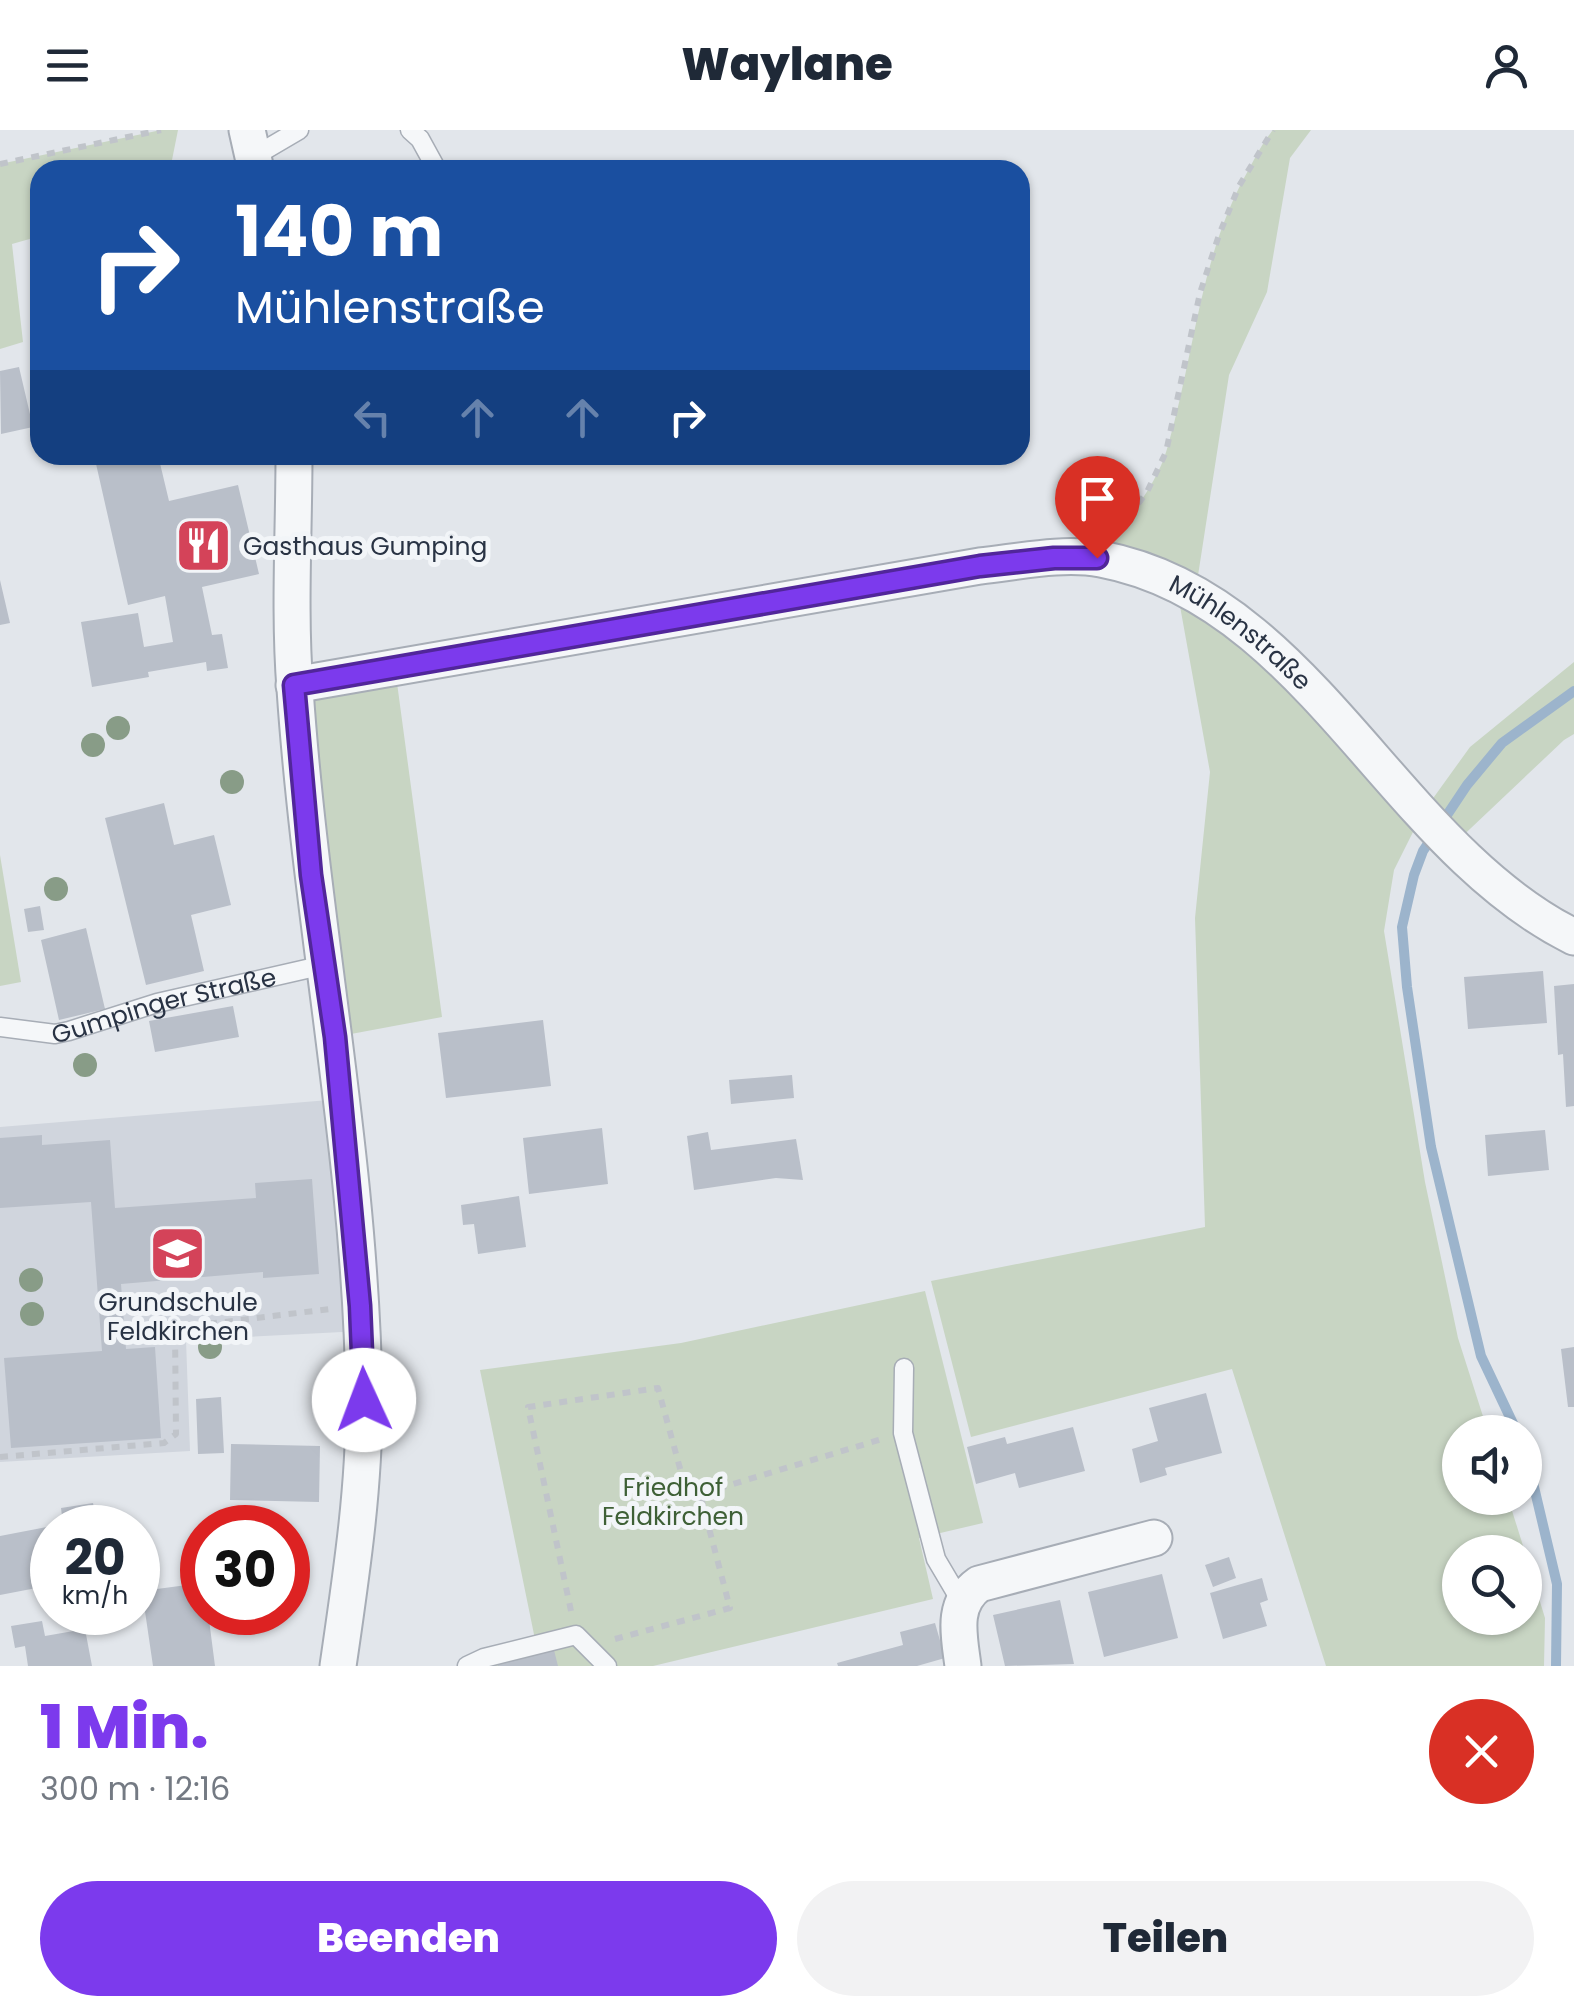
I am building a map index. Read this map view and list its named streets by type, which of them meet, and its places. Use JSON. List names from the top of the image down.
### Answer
{
  "streets": {
    "street": ["Mühlenstraße"],
    "lane": ["Gumpinger Straße"]
  },
  "parks": ["Friedhof Feldkirchen"],
  "places": {
    "restaurant": ["Gasthaus Gumping"],
    "school or university": ["Grundschule Feldkirchen"]
  },
  "page": {
    "header": "Waylane",
    "turn": ["140 m", "Mühlenstraße"],
    "speed": "20 km/h",
    "limit": "30",
    "heading": ["1 Min.", "300 m · 12:16"],
    "buttons": ["Beenden", "Teilen"]
  }
}
